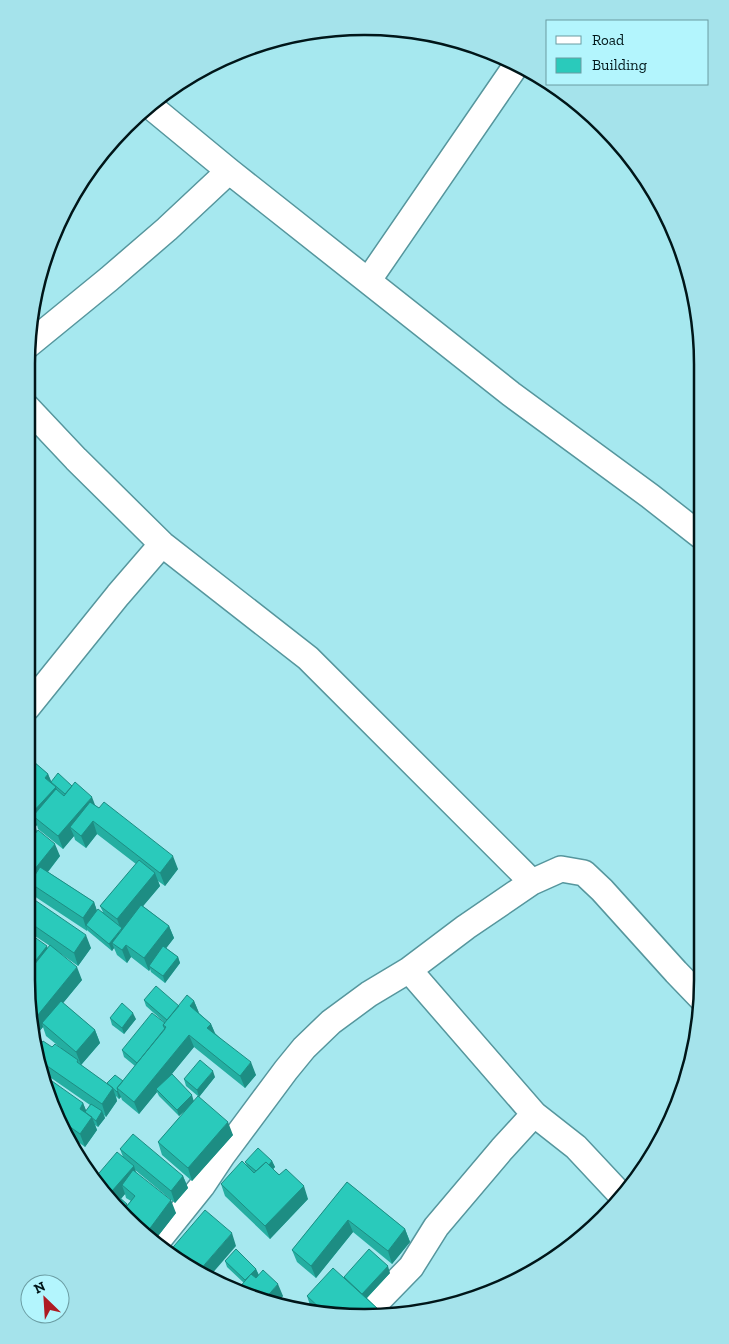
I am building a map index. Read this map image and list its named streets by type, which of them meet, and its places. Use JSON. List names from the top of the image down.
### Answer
{
  "legend": ["Road", "Building"],
  "north": "top left"
}
